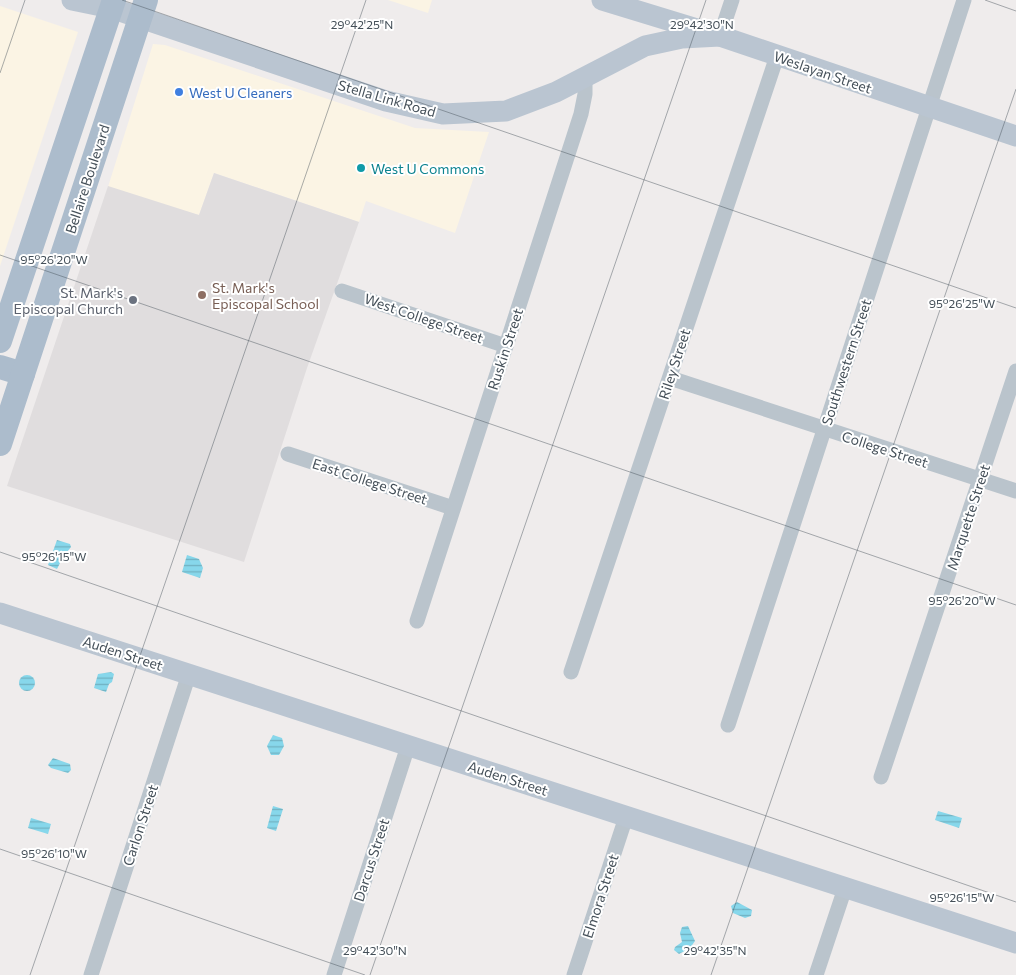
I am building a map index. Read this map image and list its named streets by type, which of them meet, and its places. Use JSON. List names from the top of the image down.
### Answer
{
  "streets": {
    "main road": ["Bellaire Boulevard"],
    "street": [
      "Weslayan Street",
      "Stella Link Road",
      "West College Street",
      "Ruskin Street",
      "Southwestern Street",
      "Riley Street",
      "College Street",
      "East College Street",
      "Marquette Street",
      "Auden Street",
      "Carlon Street",
      "Darcus Street",
      "Elmora Street"
    ]
  },
  "crossings": [
    ["Weslayan Street", "Stella Link Road"],
    ["Weslayan Street", "Southwestern Street"],
    ["Weslayan Street", "Riley Street"],
    ["Stella Link Road", "Bellaire Boulevard"],
    ["Stella Link Road", "Ruskin Street"],
    ["West College Street", "Ruskin Street"],
    ["Ruskin Street", "East College Street"],
    ["Southwestern Street", "College Street"],
    ["Riley Street", "College Street"],
    ["College Street", "Marquette Street"],
    ["Auden Street", "Carlon Street"],
    ["Auden Street", "Darcus Street"],
    ["Auden Street", "Elmora Street"]
  ],
  "places": [
    "West U Cleaners",
    "West U Commons",
    "St. Mark's Episcopal School",
    "St. Mark's Episcopal Church"
  ],
  "coordinates": [
    "29°42'25\"N",
    "29°42'30\"N",
    "95°26'20\"W",
    "95°26'25\"W",
    "95°26'15\"W",
    "95°26'10\"W",
    "29°42'35\"N"
  ]
}
